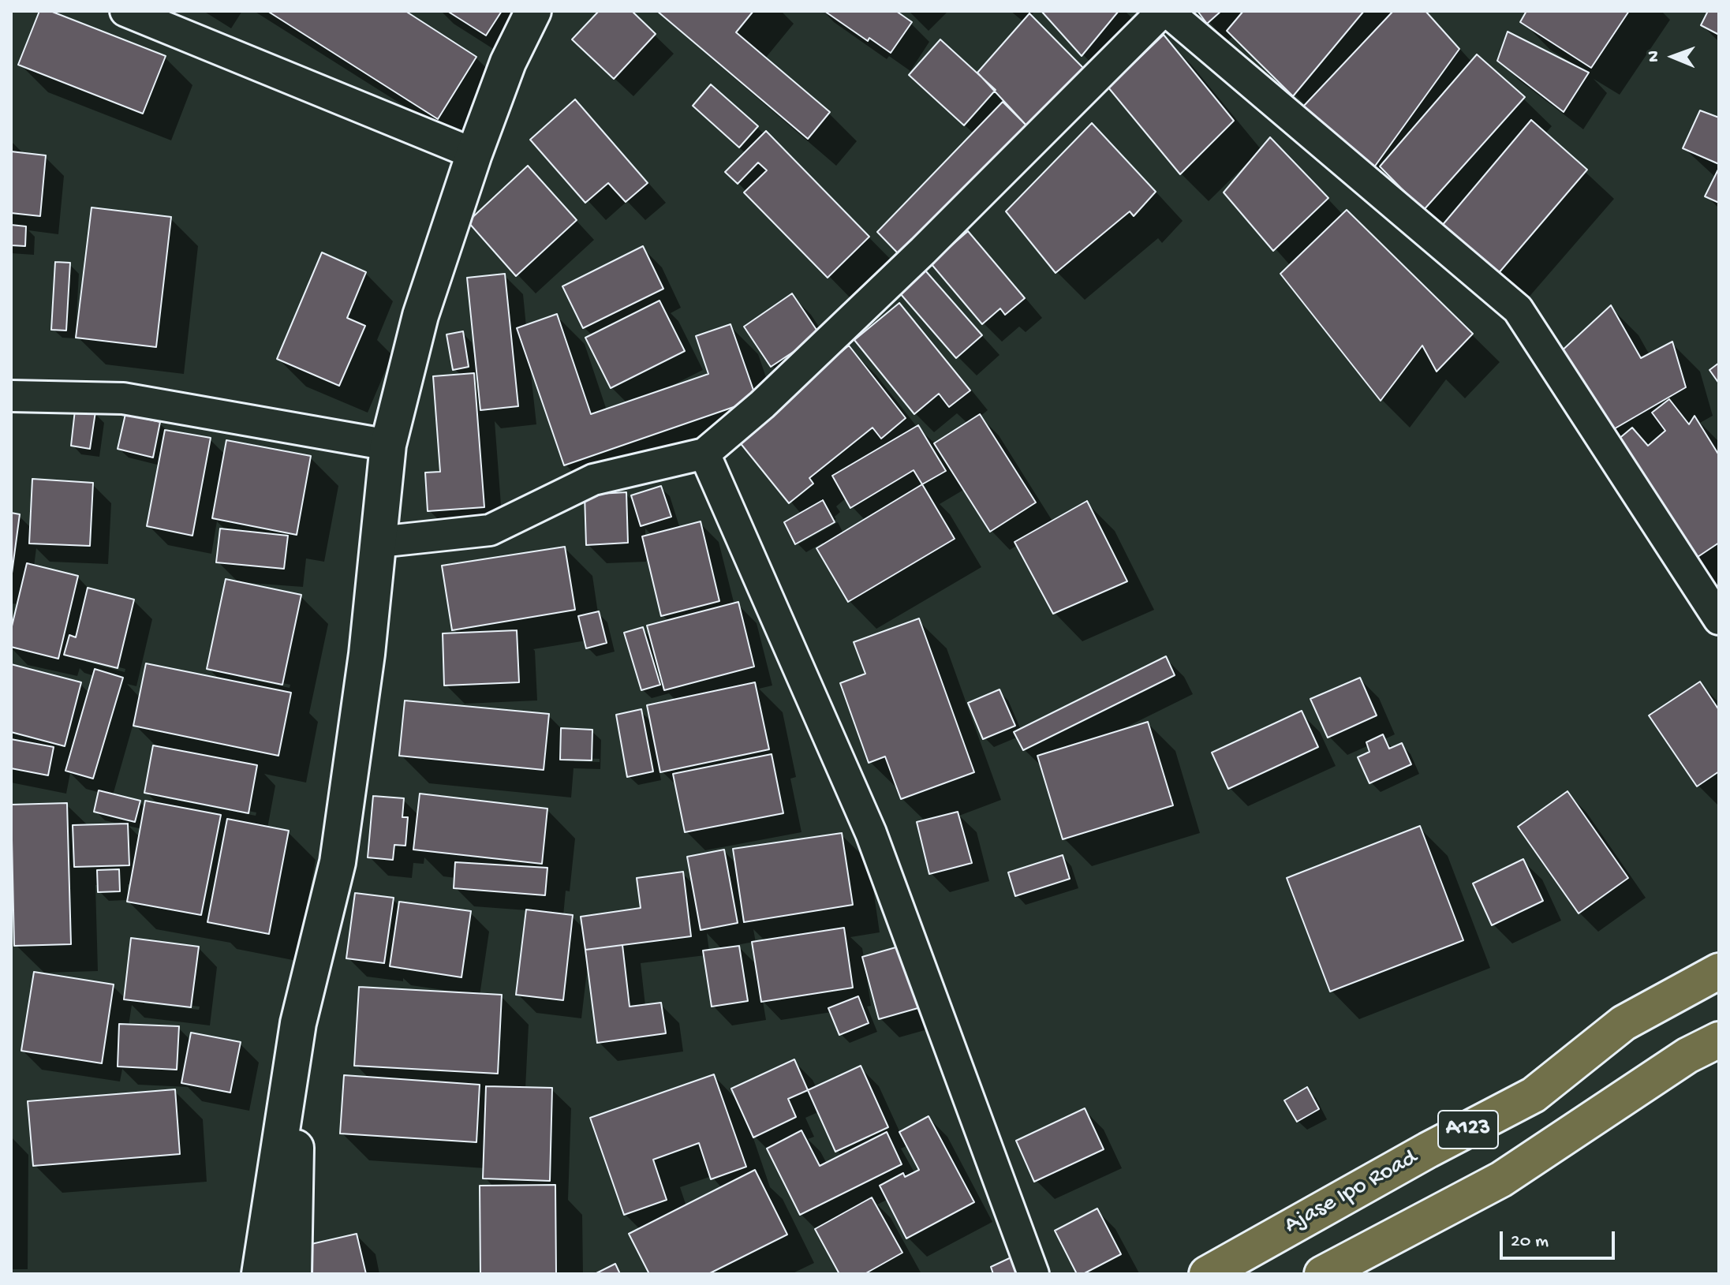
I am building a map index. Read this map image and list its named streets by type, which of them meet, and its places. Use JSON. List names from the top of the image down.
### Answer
{
  "streets": {
    "highway": ["A123", "Ajase Ipo Road"]
  },
  "scale_bar": "20 m",
  "north": "left"
}
